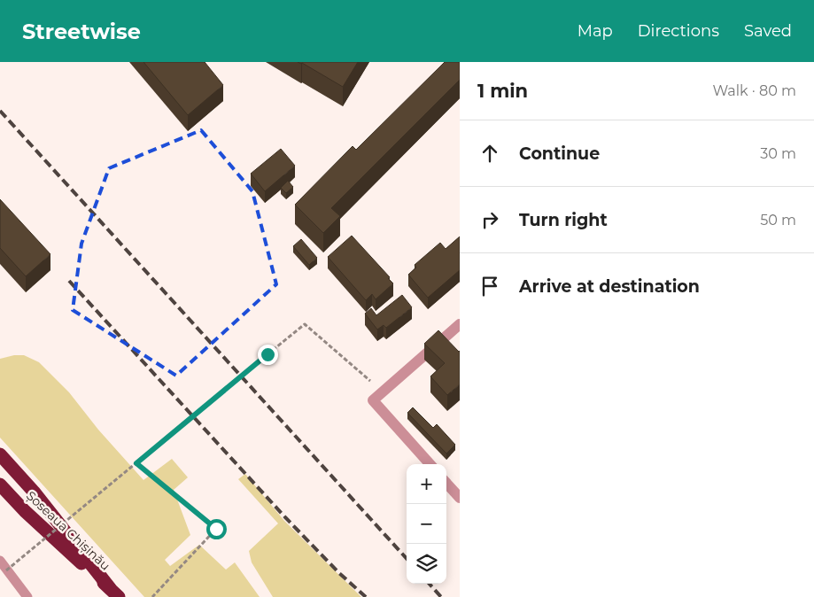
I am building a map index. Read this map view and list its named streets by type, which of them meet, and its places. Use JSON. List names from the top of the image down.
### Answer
{
  "streets": {
    "highway": ["Șoseaua Chișinău"]
  },
  "page": {
    "header": "Streetwise",
    "nav": ["Map", "Directions", "Saved"],
    "heading": ["1 min", "Walk · 80 m"],
    "list": [
      ["Continue", "30 m"],
      ["Turn right", "50 m"],
      "Arrive at destination"
    ],
    "map_buttons": ["+", "−"]
  }
}
